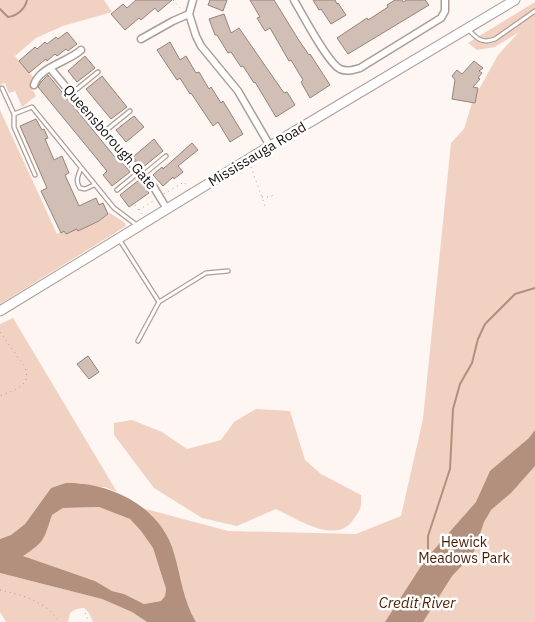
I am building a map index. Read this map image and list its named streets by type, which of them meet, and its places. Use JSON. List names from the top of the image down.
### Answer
{
  "streets": {
    "main road": ["Mississauga Road"],
    "street": ["Queensborough Gate"]
  },
  "crossings": [
    ["Queensborough Gate", "Mississauga Road"]
  ],
  "water": ["Credit River"],
  "parks": ["Hewick Meadows Park"]
}
